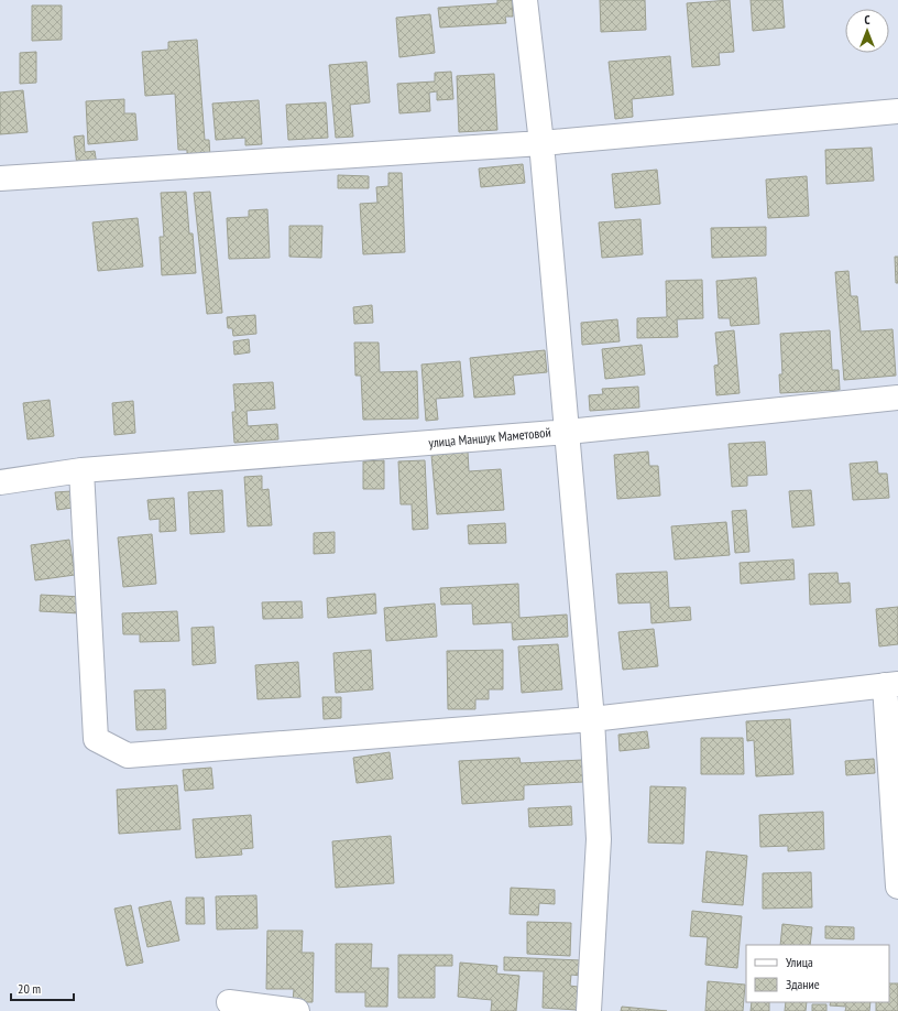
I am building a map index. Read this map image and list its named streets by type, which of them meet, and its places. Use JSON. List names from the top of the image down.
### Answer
{
  "streets": {
    "street": ["улица Маншук Маметовой"]
  },
  "legend": ["Улица", "Здание"],
  "scale_bar": "20 m",
  "north": "top"
}
